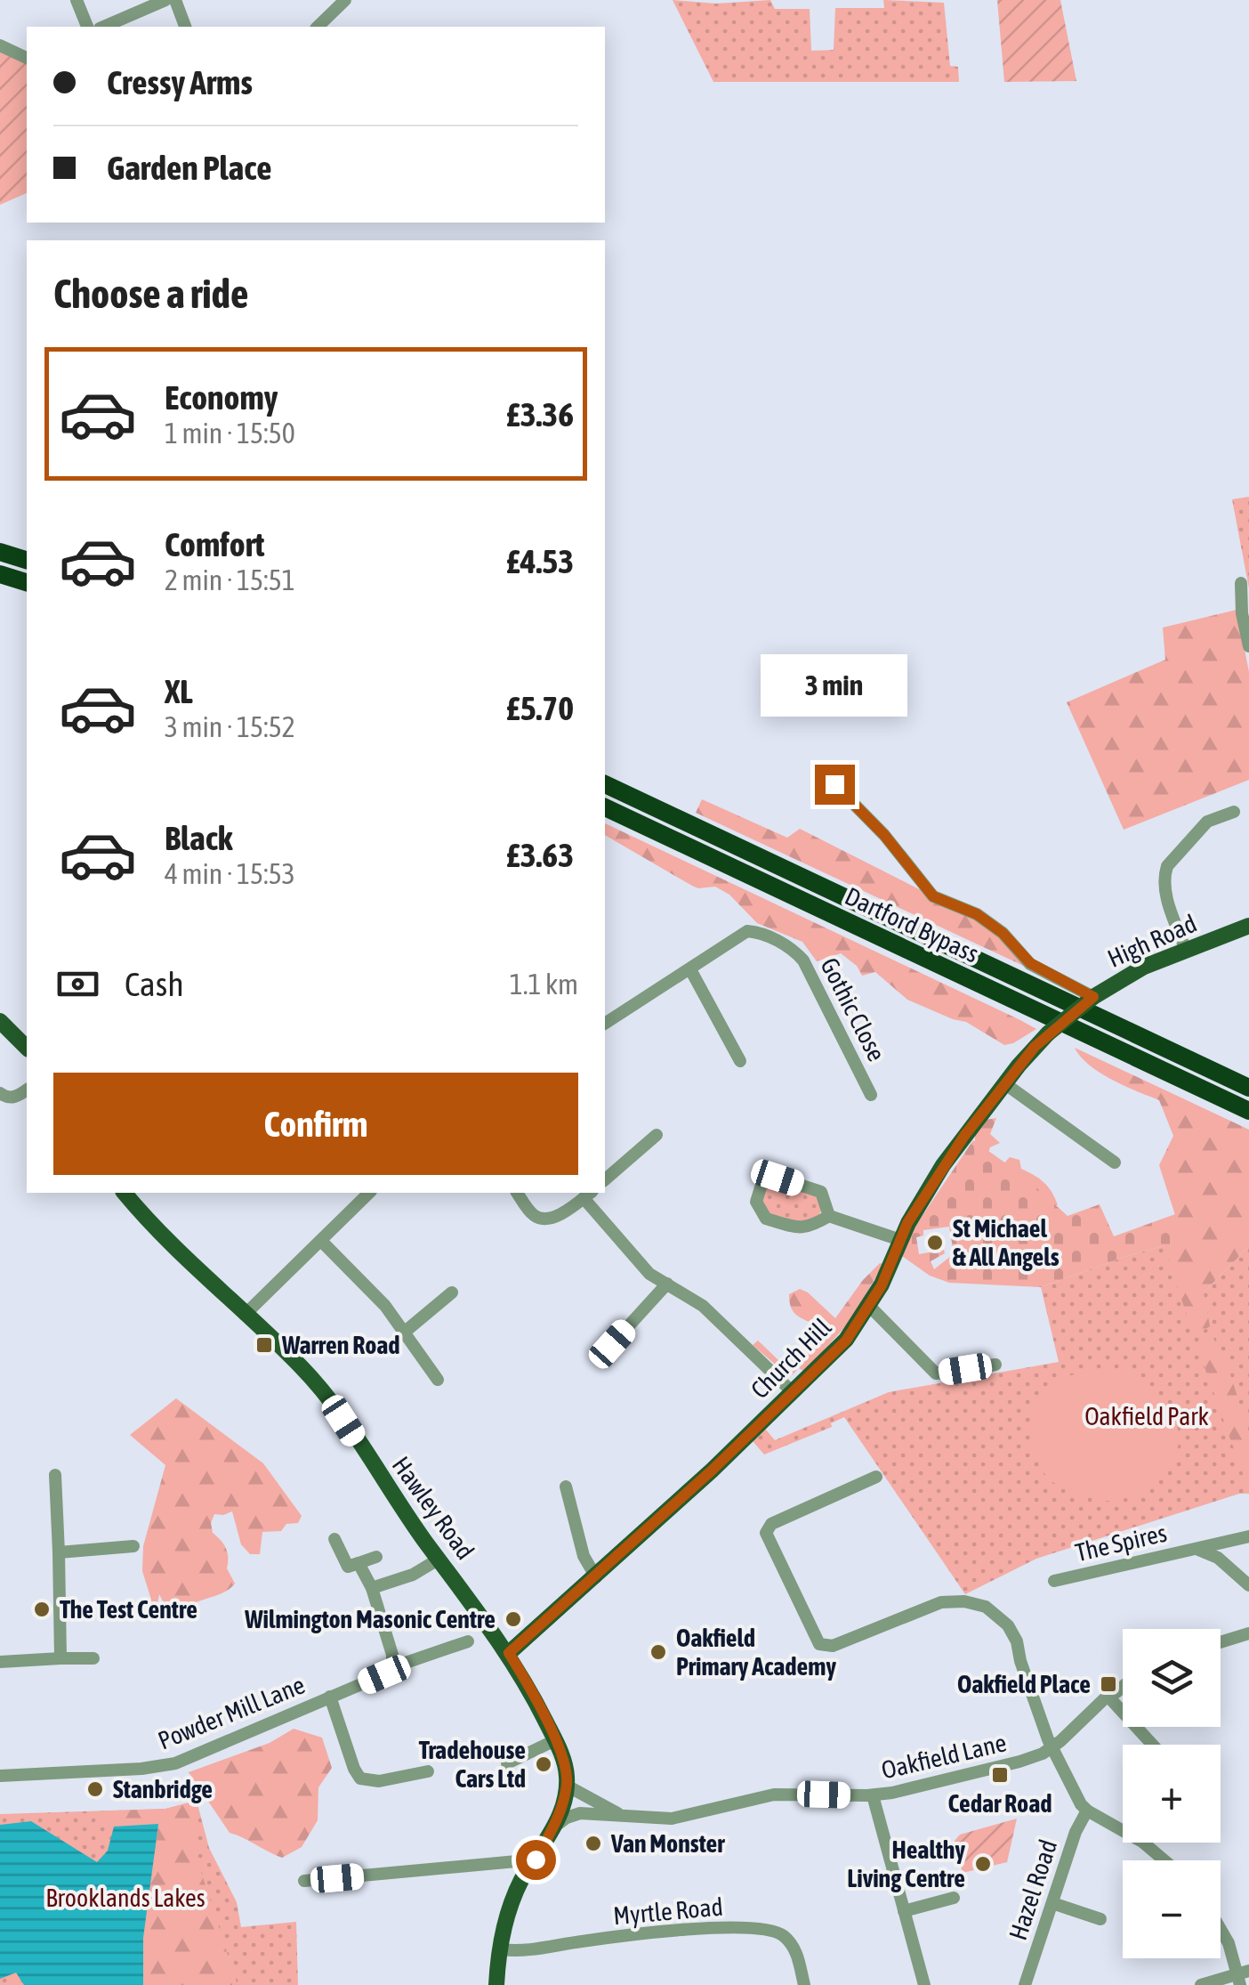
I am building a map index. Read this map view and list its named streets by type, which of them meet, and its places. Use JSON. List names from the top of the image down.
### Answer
{
  "streets": {
    "highway": ["Dartford Bypass"],
    "main road": ["High Road", "Church Hill", "Hawley Road"],
    "street": [
      "Gothic Close",
      "The Spires",
      "Powder Mill Lane",
      "Oakfield Lane",
      "Hazel Road",
      "Myrtle Road"
    ]
  },
  "crossings": [
    ["High Road", "Church Hill"],
    ["Church Hill", "Hawley Road"],
    ["Hawley Road", "Oakfield Lane"]
  ],
  "parks": ["Oakfield Park", "Brooklands Lakes"],
  "places": {
    "other": [
      "St Michael & All Angels",
      "The Test Centre",
      "Wilmington Masonic Centre",
      "Oakfield Primary Academy",
      "Tradehouse Cars Ltd",
      "Stanbridge",
      "Van Monster",
      "Healthy Living Centre"
    ],
    "transit": ["Warren Road", "Oakfield Place", "Cedar Road"]
  },
  "page": {
    "banner": ["Cressy Arms", "Garden Place"],
    "heading": "Choose a ride",
    "list": [
      {
        "name": "Economy",
        "note": "1 min · 15:50",
        "value": "£3.36"
      },
      {
        "name": "Comfort",
        "note": "2 min · 15:51",
        "value": "£4.53"
      },
      {
        "name": "XL",
        "note": "3 min · 15:52",
        "value": "£5.70"
      },
      {
        "name": "Black",
        "note": "4 min · 15:53",
        "value": "£3.63"
      }
    ],
    "bubble": "3 min",
    "pay": ["Cash", "1.1 km"],
    "buttons": "Confirm",
    "map_buttons": ["+", "−"]
  }
}
